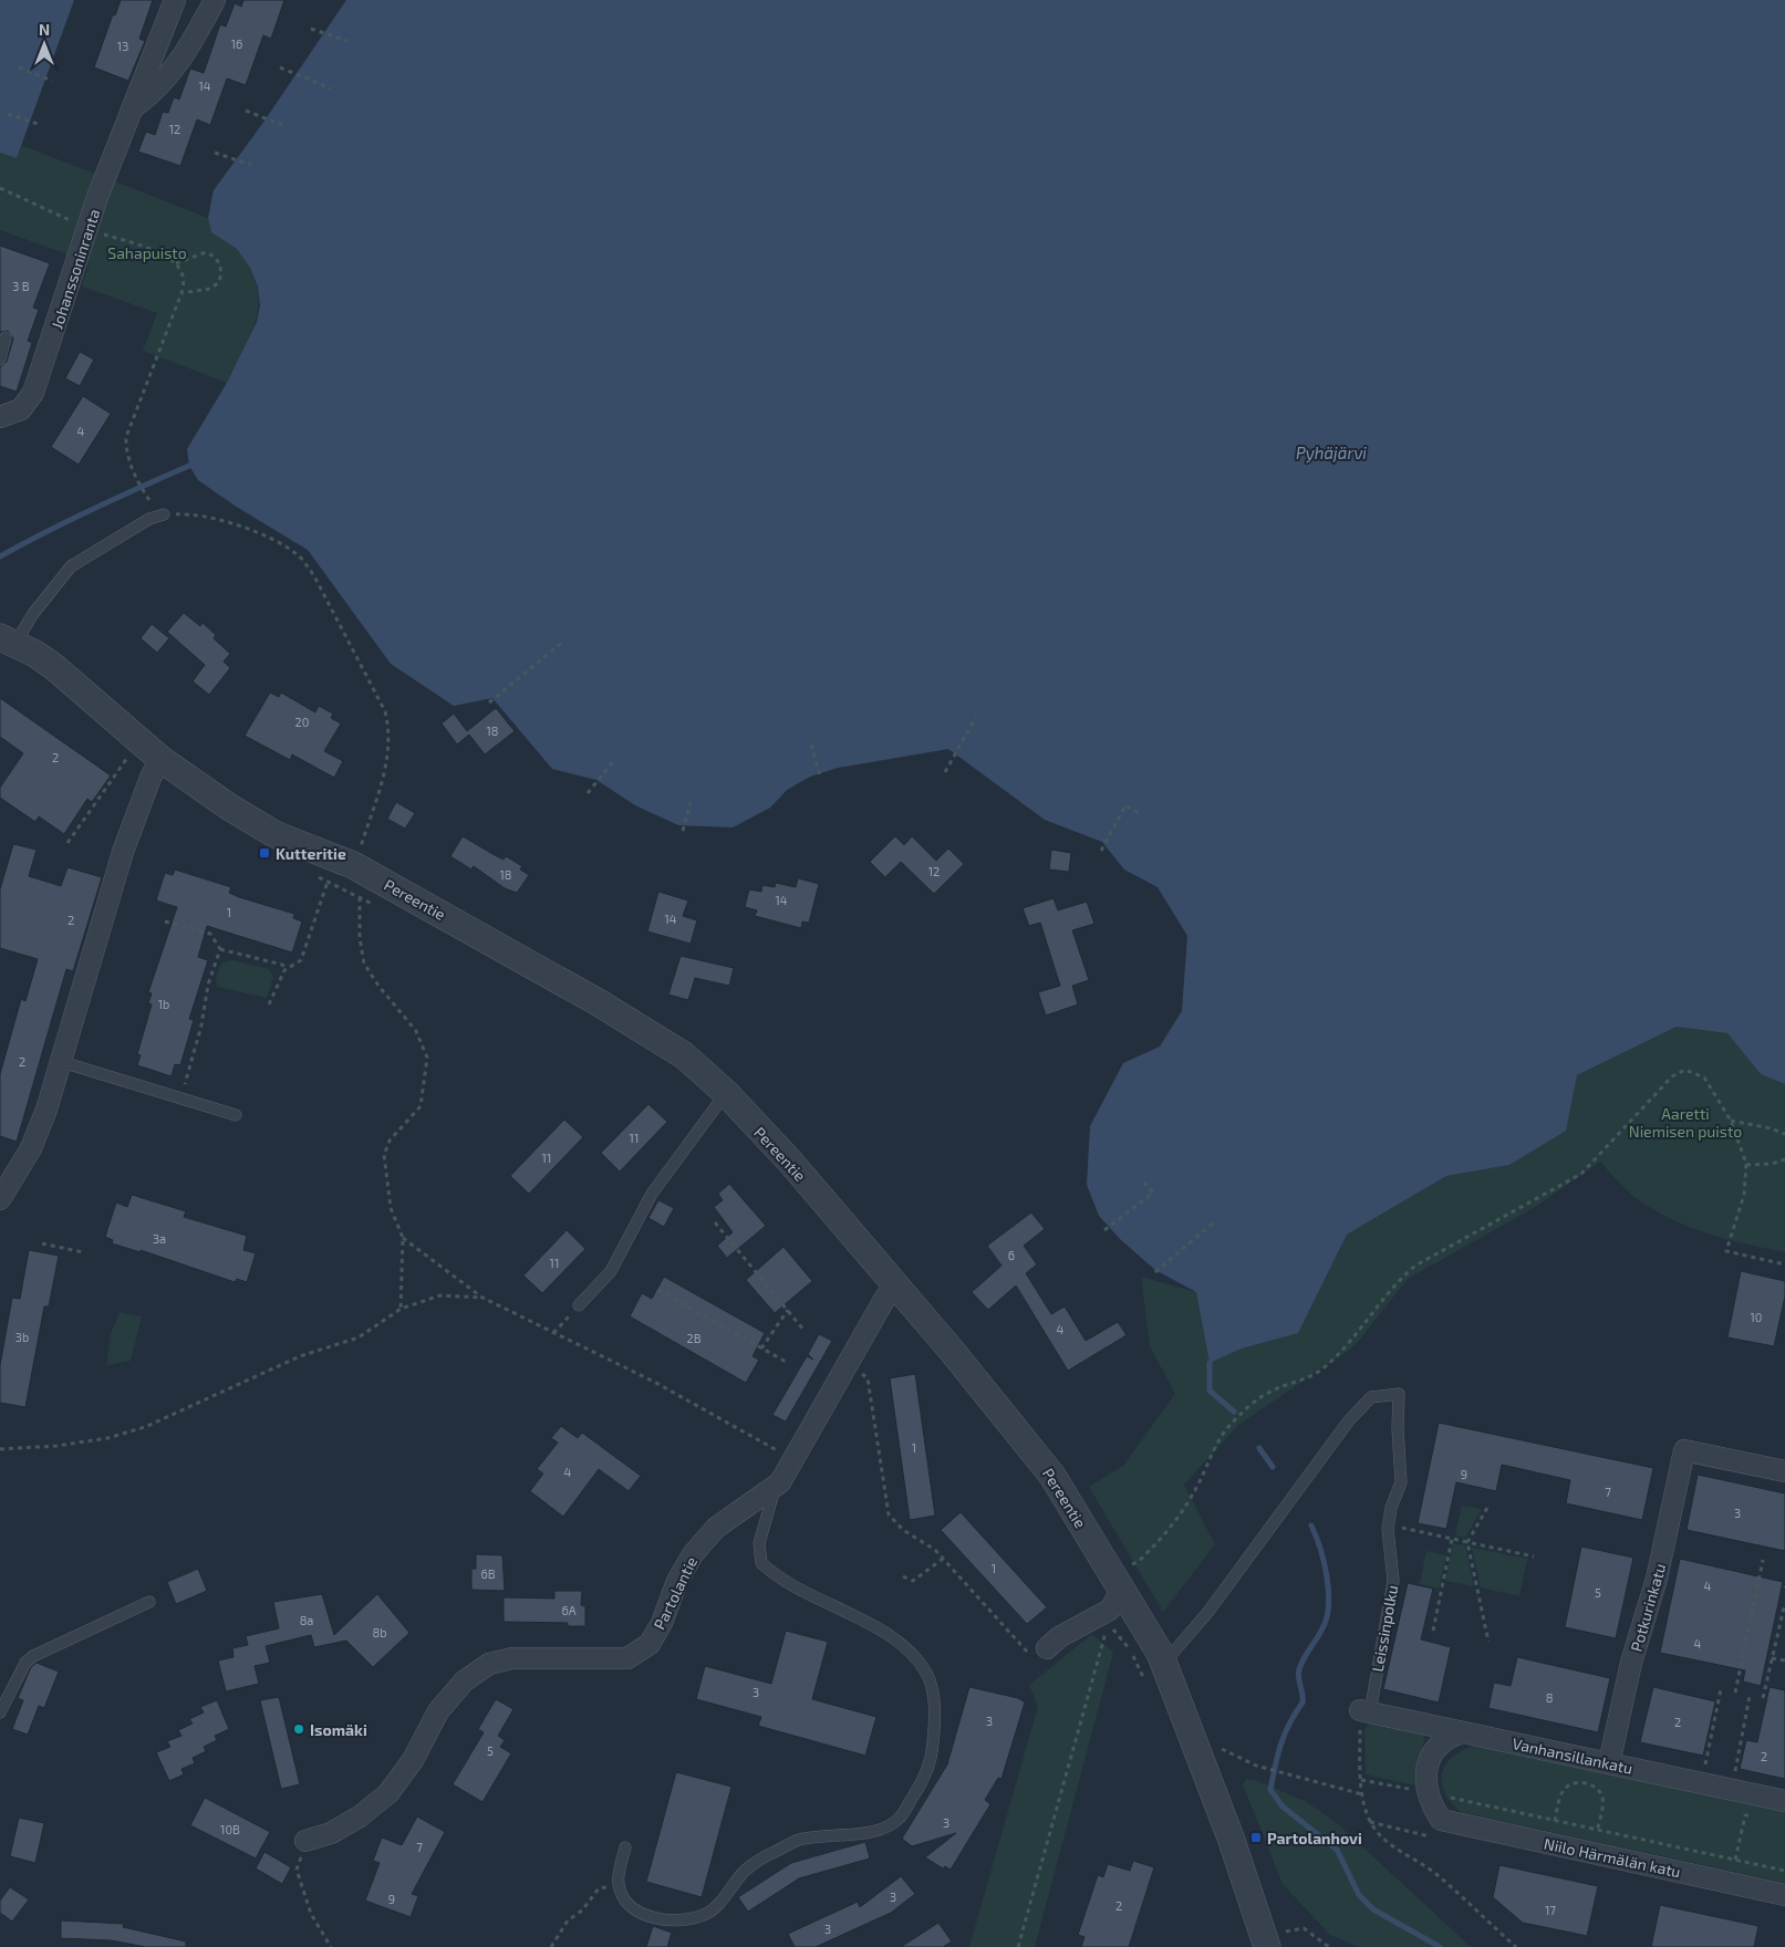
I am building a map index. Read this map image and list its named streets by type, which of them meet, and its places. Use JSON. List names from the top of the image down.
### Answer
{
  "streets": {
    "street": [
      "Johanssoninranta",
      "Pereentie",
      "Partolantie",
      "Potkurinkatu",
      "Vanhansillankatu",
      "Niilo Härmälän katu"
    ],
    "lane": ["Leissinpolku"]
  },
  "crossings": [
    ["Pereentie", "Partolantie"],
    ["Pereentie", "Leissinpolku"],
    ["Potkurinkatu", "Vanhansillankatu"],
    ["Leissinpolku", "Vanhansillankatu"]
  ],
  "water": ["Pyhäjärvi"],
  "parks": ["Sahapuisto", "Aaretti Niemisen puisto"],
  "places": {
    "transit": ["Kutteritie", "Partolanhovi"],
    "other": ["Isomäki"]
  },
  "house_numbers": [
    "16",
    "13",
    "14",
    "12",
    "3 B",
    "4",
    "20",
    "18",
    "2",
    "12",
    "18",
    "14",
    "1",
    "14",
    "2",
    "1b",
    "2",
    "11",
    "11",
    "3a",
    "6",
    "11",
    "10",
    "4",
    "3b",
    "2B",
    "1",
    "4",
    "9",
    "7",
    "3",
    "1",
    "6B",
    "4",
    "5",
    "6A",
    "8a",
    "8b",
    "4",
    "3",
    "8",
    "3",
    "2",
    "5",
    "2",
    "3",
    "10B",
    "7",
    "3",
    "9",
    "2",
    "17",
    "3"
  ],
  "north": "top"
}
